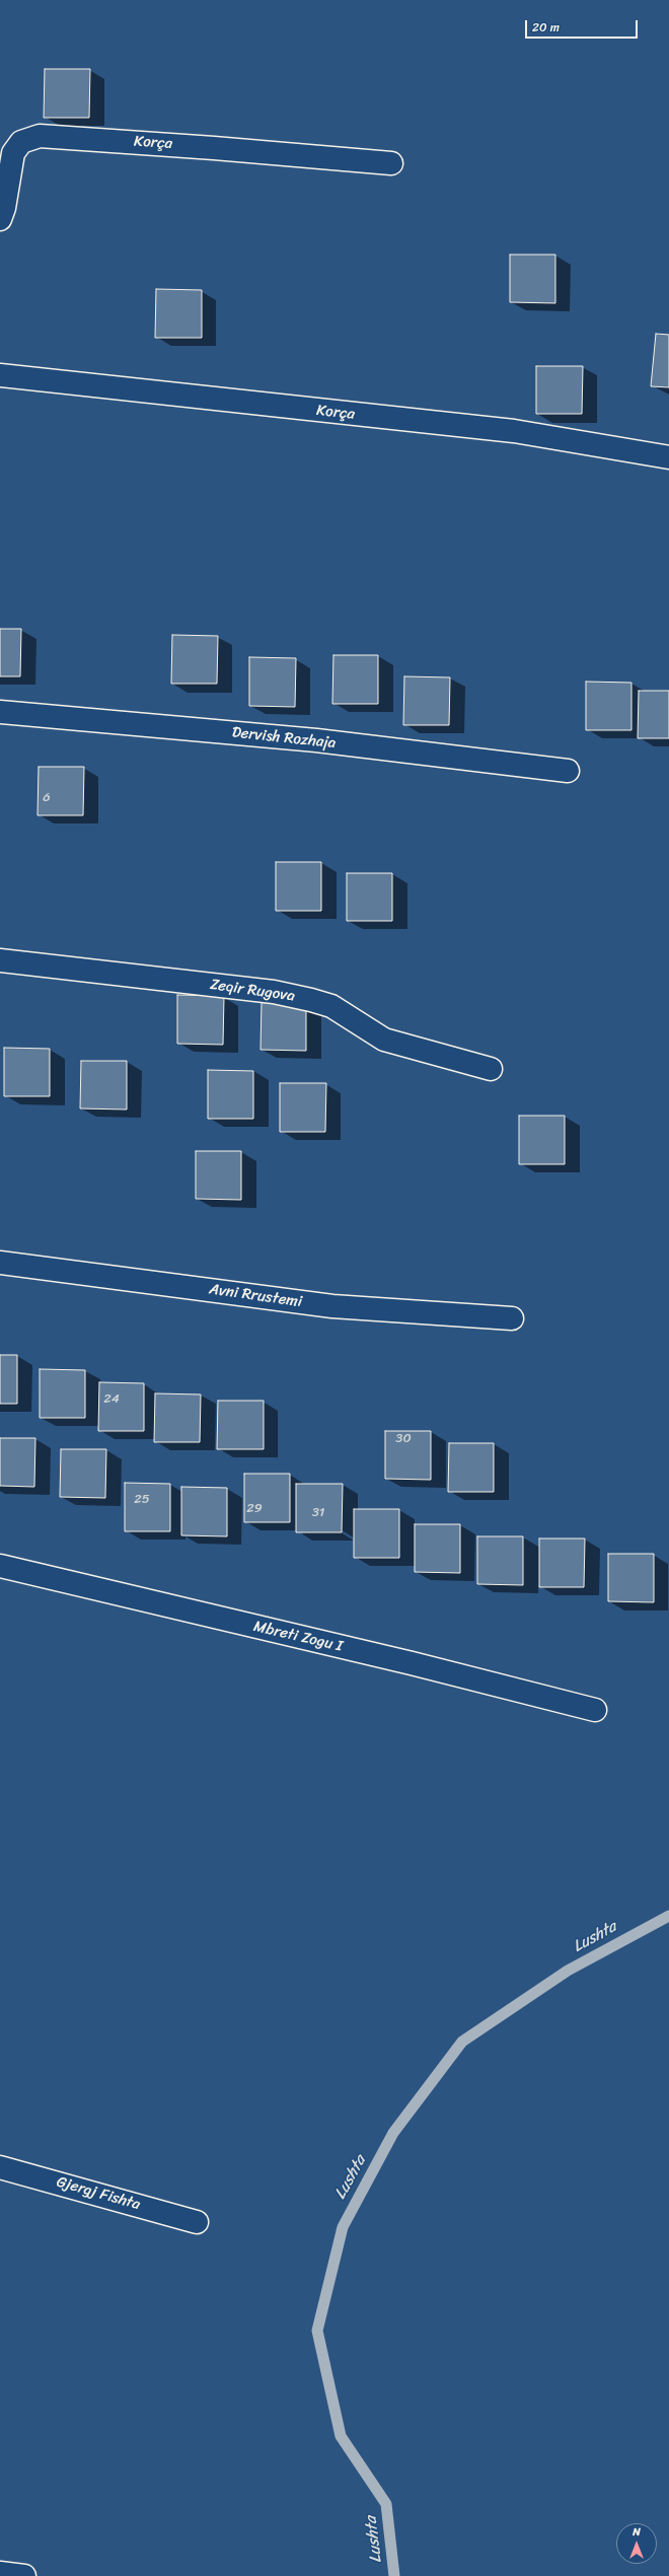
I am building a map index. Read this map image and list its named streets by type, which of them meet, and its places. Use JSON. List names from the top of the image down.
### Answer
{
  "streets": {
    "street": [
      "Korça",
      "Dervish Rozhaja",
      "Zeqir Rugova",
      "Avni Rrustemi",
      "Mbreti Zogu I",
      "Gjergj Fishta"
    ]
  },
  "water": ["Lushta"],
  "house_numbers": [
    "6",
    "24",
    "30",
    "25",
    "29",
    "31"
  ],
  "scale_bar": "20 m",
  "north": "top"
}
